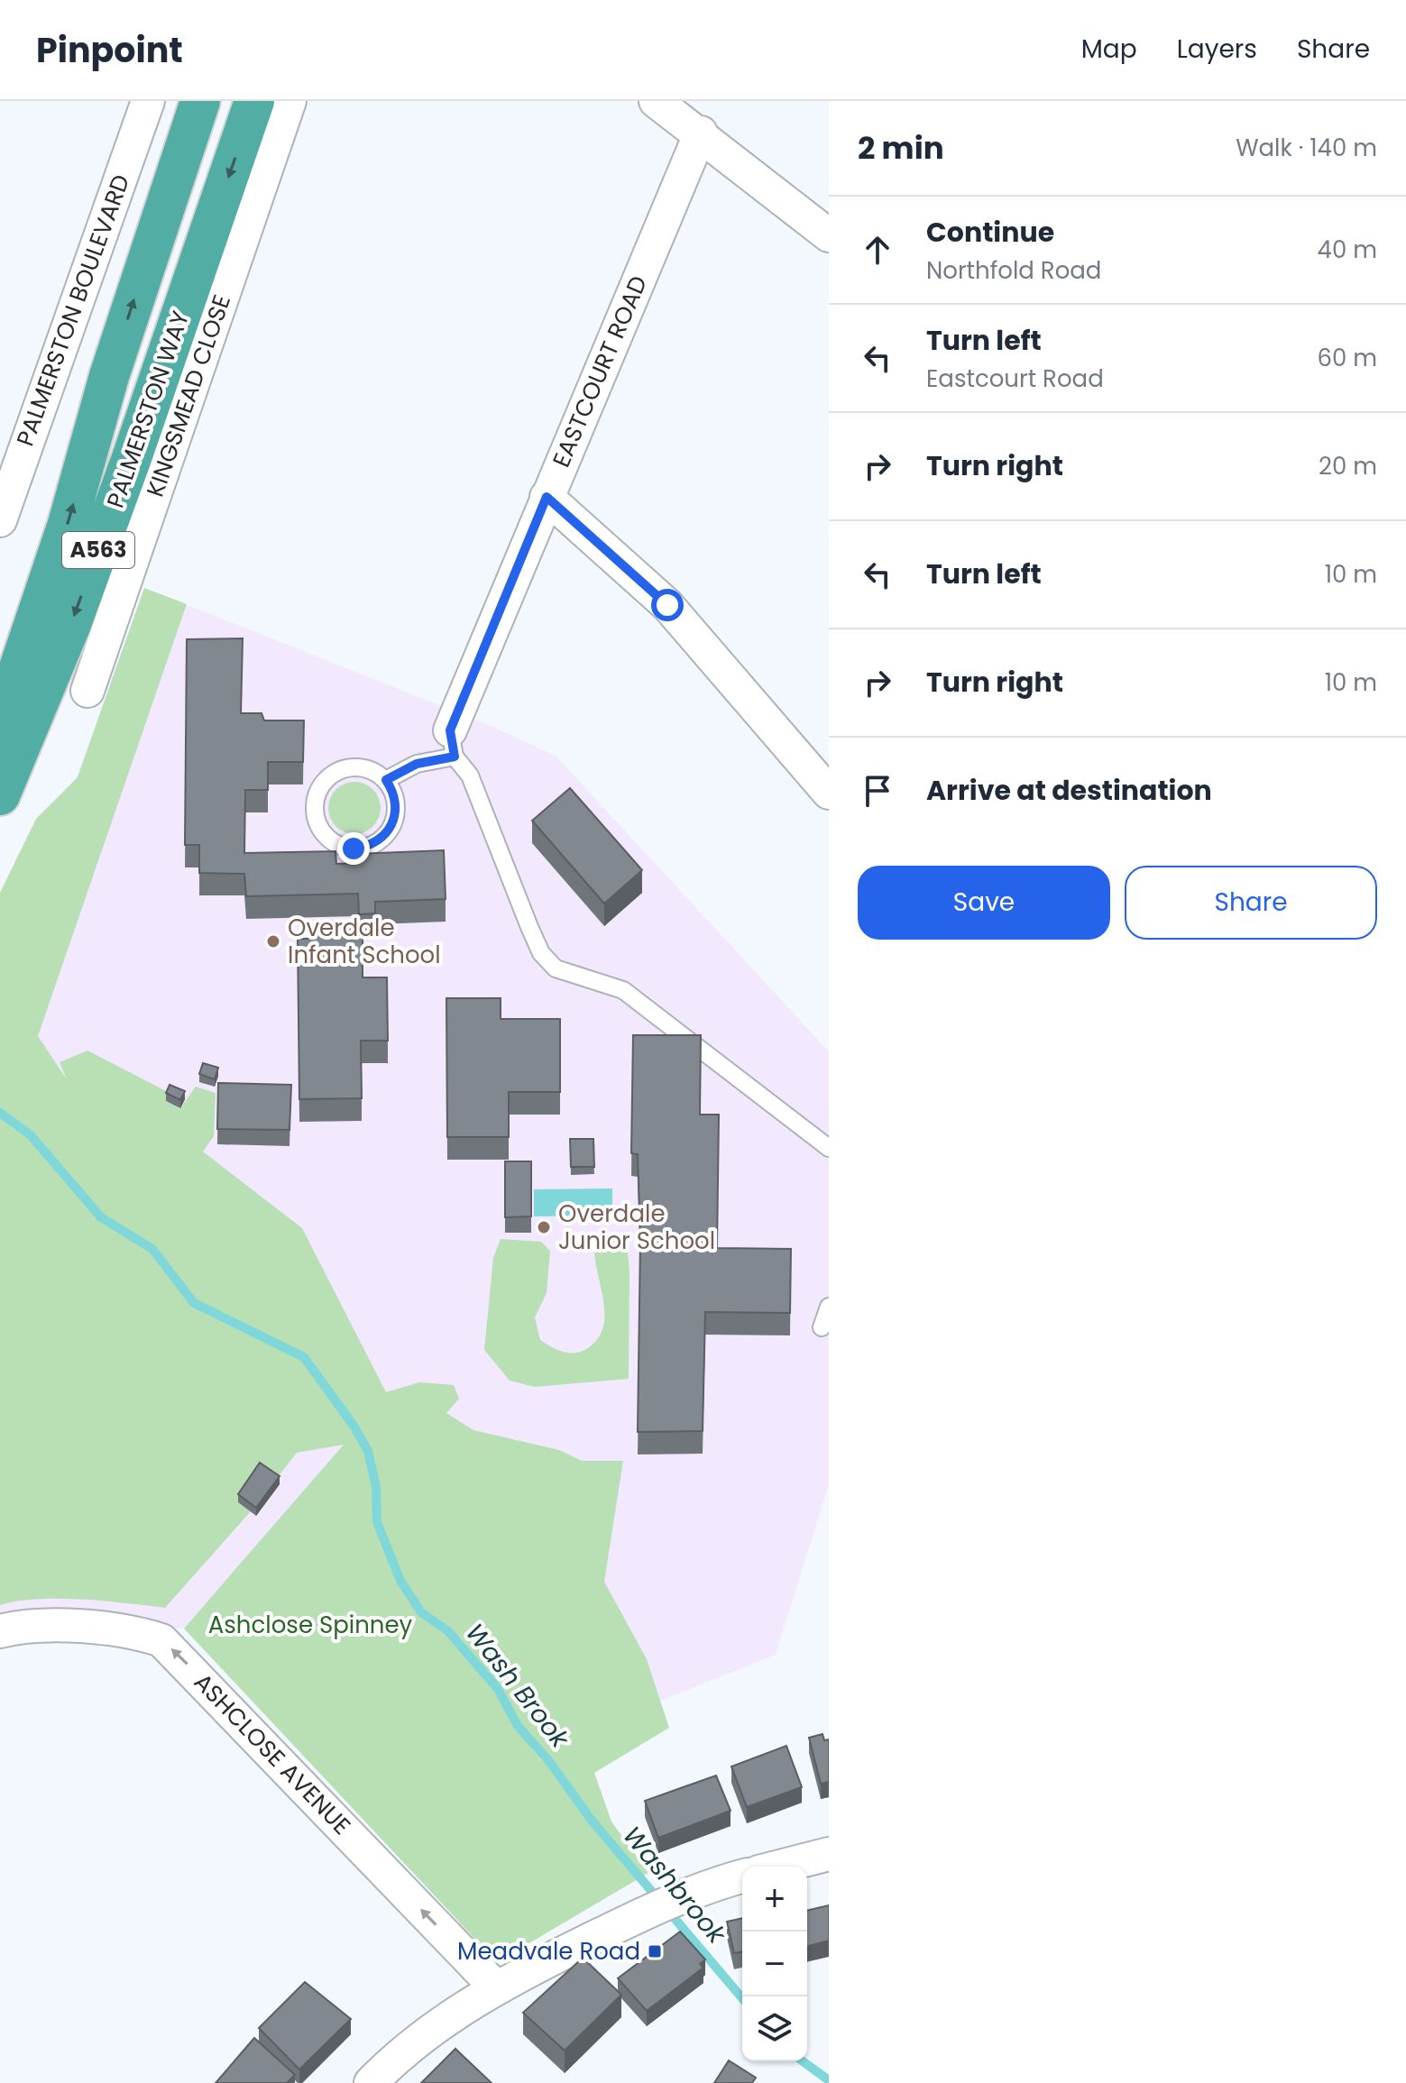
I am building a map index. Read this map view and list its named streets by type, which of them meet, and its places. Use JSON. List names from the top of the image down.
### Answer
{
  "streets": {
    "highway": ["PALMERSTON WAY", "A563"],
    "street": [
      "PALMERSTON BOULEVARD",
      "EASTCOURT ROAD",
      "KINGSMEAD CLOSE",
      "ASHCLOSE AVENUE"
    ]
  },
  "one_way": ["ASHCLOSE AVENUE"],
  "water": ["Wash Brook", "Washbrook"],
  "parks": ["Ashclose Spinney"],
  "places": {
    "other": ["Overdale Infant School", "Overdale Junior School"],
    "transit": ["Meadvale Road"]
  },
  "page": {
    "header": "Pinpoint",
    "nav": ["Map", "Layers", "Share"],
    "heading": ["2 min", "Walk · 140 m"],
    "list": [
      ["Continue", "Northfold Road", "40 m"],
      ["Turn left", "Eastcourt Road", "60 m"],
      ["Turn right", "20 m"],
      ["Turn left", "10 m"],
      ["Turn right", "10 m"],
      "Arrive at destination"
    ],
    "buttons": ["Save", "Share"],
    "map_buttons": ["+", "−"]
  }
}
